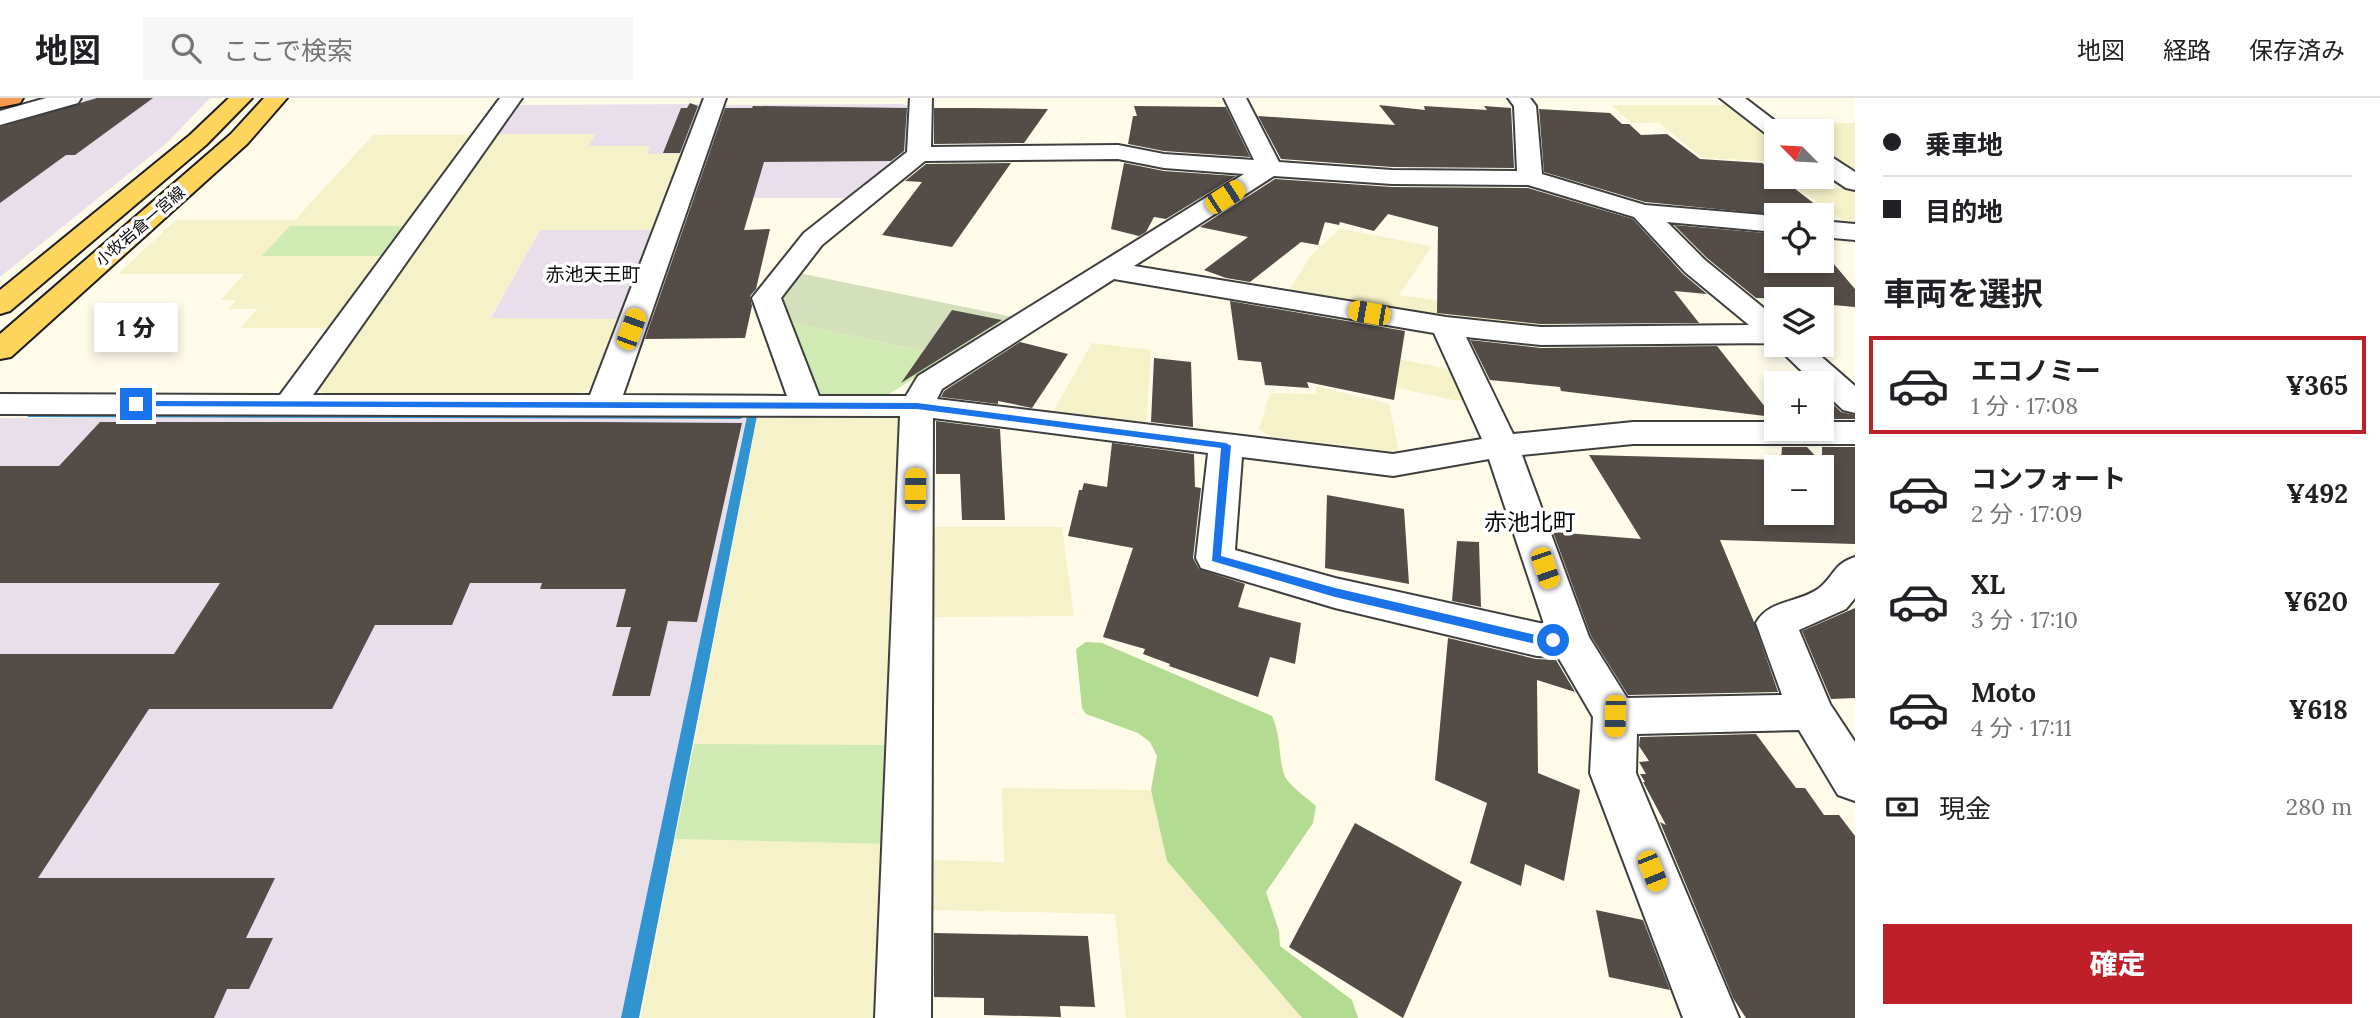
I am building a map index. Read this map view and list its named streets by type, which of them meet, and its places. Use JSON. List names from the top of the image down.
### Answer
{
  "streets": {
    "main road": ["小牧岩倉一宮線"]
  },
  "districts": ["赤池天王町", "赤池北町"],
  "north": "top left",
  "page": {
    "header": "地図",
    "search": "ここで検索",
    "nav": ["地図", "経路", "保存済み"],
    "banner": ["乗車地", "目的地"],
    "map_buttons": ["+", "−"],
    "heading": "車両を選択",
    "bubble": "1 分",
    "list": [
      {
        "name": "エコノミー",
        "note": "1 分 · 17:08",
        "value": "¥365"
      },
      {
        "name": "コンフォート",
        "note": "2 分 · 17:09",
        "value": "¥492"
      },
      {
        "name": "XL",
        "note": "3 分 · 17:10",
        "value": "¥620"
      },
      {
        "name": "Moto",
        "note": "4 分 · 17:11",
        "value": "¥618"
      }
    ],
    "pay": ["現金", "280 m"],
    "buttons": "確定"
  }
}
